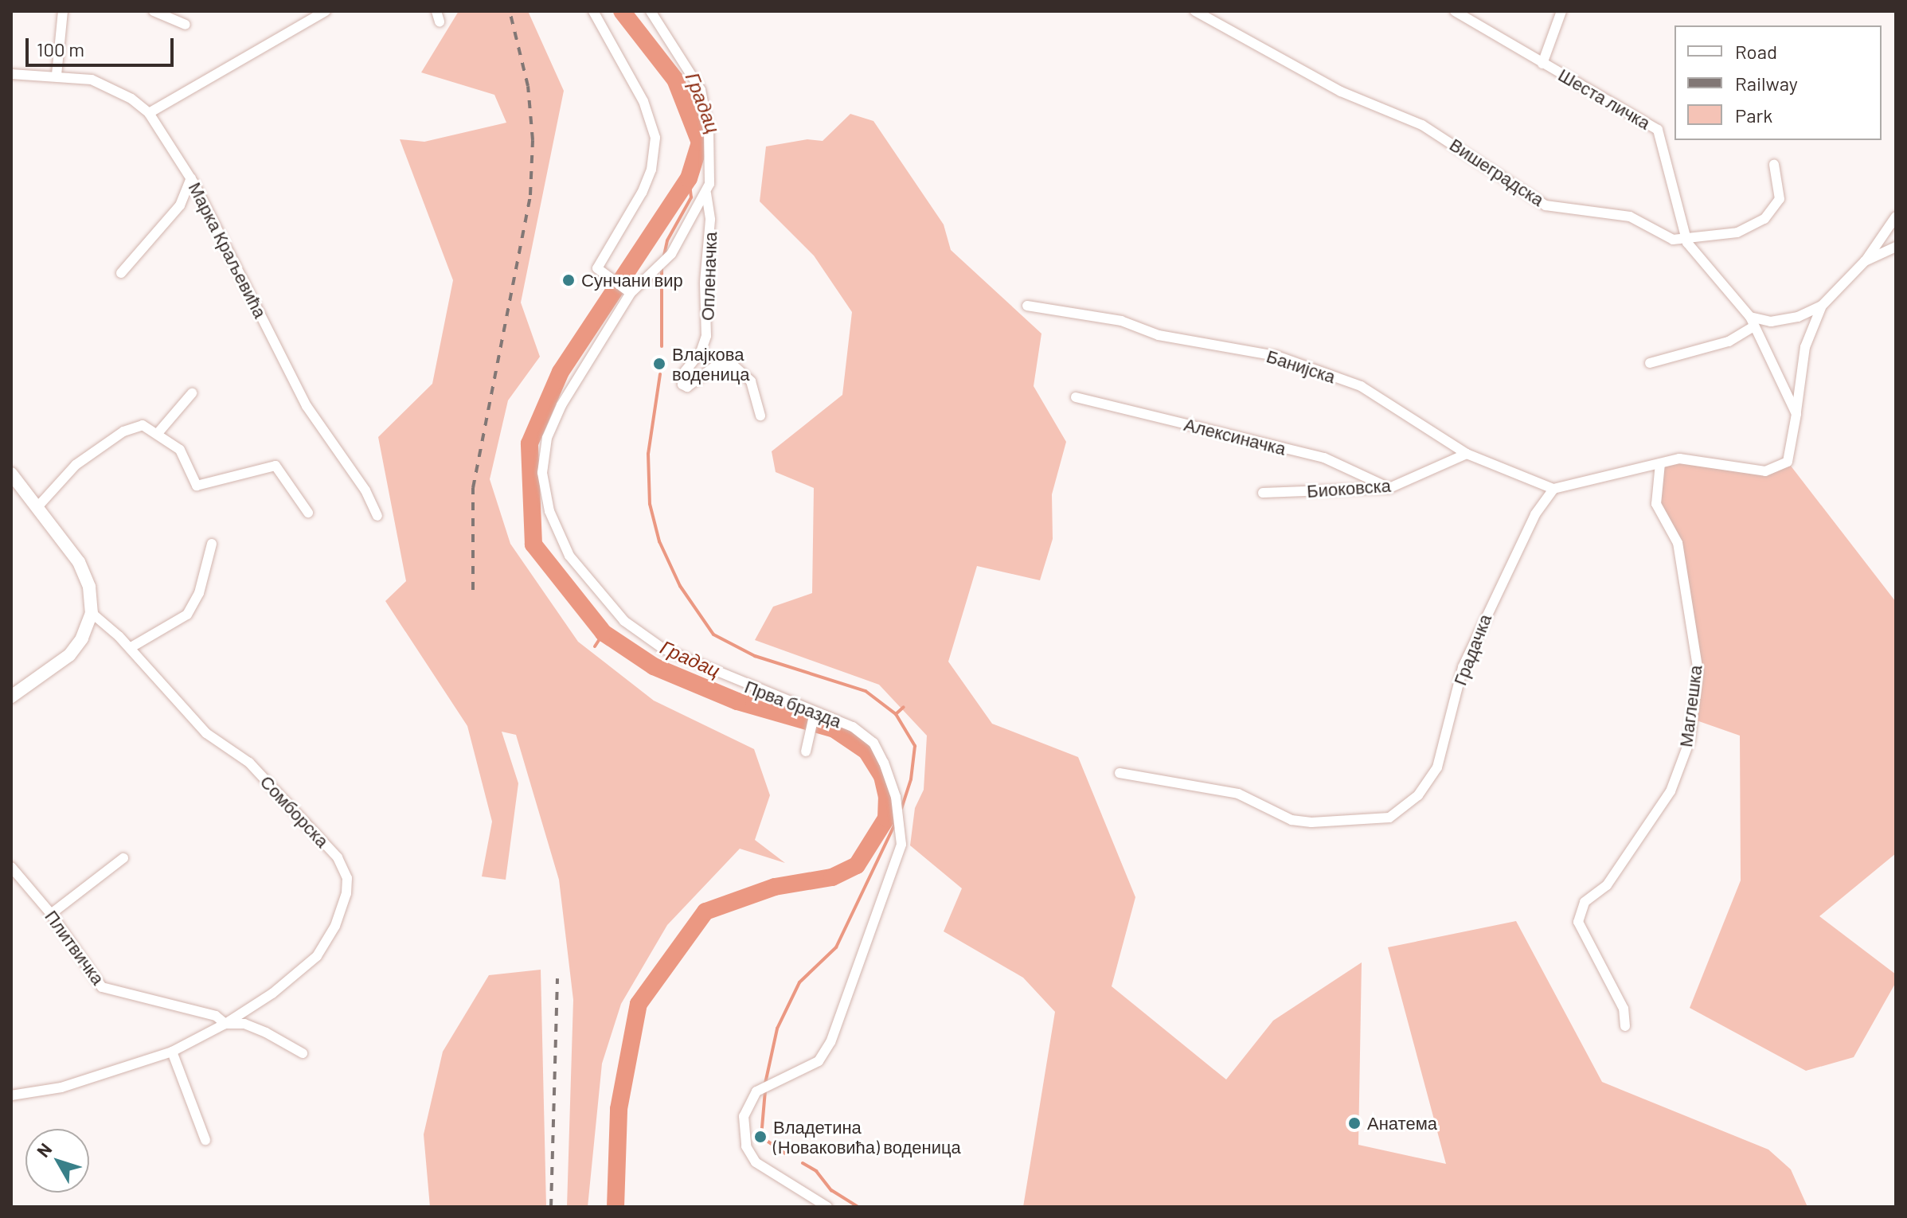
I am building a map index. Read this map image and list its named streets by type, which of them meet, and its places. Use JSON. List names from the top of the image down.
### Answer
{
  "streets": {
    "street": [
      "Шеста личка",
      "Вишеградска",
      "Марка Краљевића",
      "Опленачка",
      "Банијска",
      "Алексиначка",
      "Биоковска",
      "Градачка",
      "Прва бразда",
      "Маглешка",
      "Сомборска",
      "Плитвичка"
    ]
  },
  "crossings": [
    ["Шеста личка", "Вишеградска"],
    ["Опленачка", "Прва бразда"],
    ["Банијска", "Биоковска"],
    ["Банијска", "Градачка"],
    ["Алексиначка", "Биоковска"],
    ["Сомборска", "Плитвичка"]
  ],
  "water": ["Градац"],
  "places": [
    "Сунчани вир",
    "Влајкова воденица",
    "Анатема",
    "Владетина (Новаковића) воденица"
  ],
  "legend": ["Road", "Railway", "Park"],
  "scale_bar": "100 m",
  "north": "top left"
}
